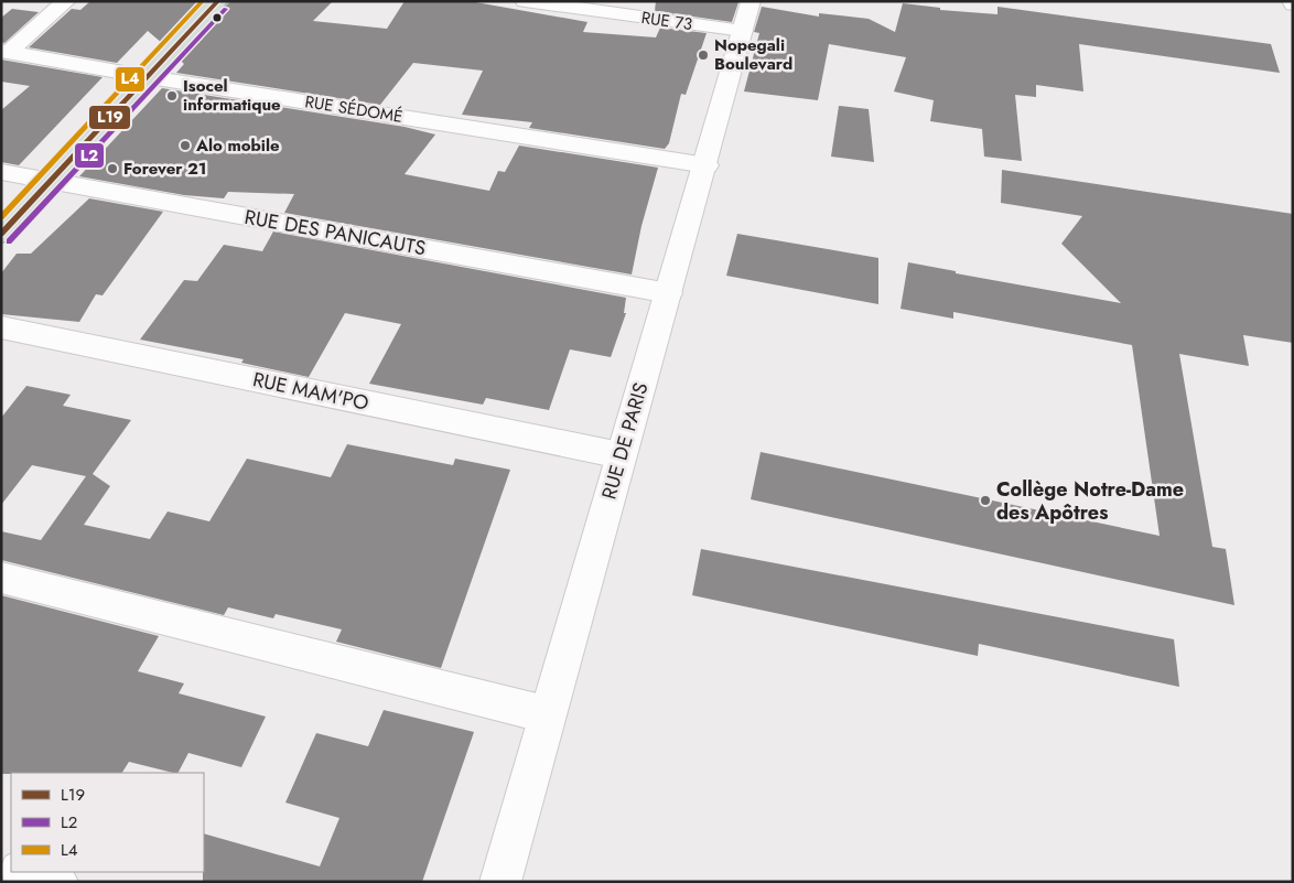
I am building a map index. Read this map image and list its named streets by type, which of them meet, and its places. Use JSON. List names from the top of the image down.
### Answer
{
  "streets": {
    "street": [
      "RUE 73",
      "RUE SÉDOMÉ",
      "RUE DES PANICAUTS",
      "RUE MAM'PO",
      "RUE DE PARIS"
    ]
  },
  "crossings": [
    ["RUE 73", "RUE DE PARIS"],
    ["RUE SÉDOMÉ", "RUE DE PARIS"],
    ["RUE DES PANICAUTS", "RUE DE PARIS"],
    ["RUE MAM'PO", "RUE DE PARIS"]
  ],
  "places": [
    "Nopegali Boulevard",
    "Isocel informatique",
    "Alo mobile",
    "Forever 21",
    "Collège Notre-Dame des Apôtres"
  ],
  "lines": ["transit line L19", "transit line L4", "transit line L2"],
  "legend": ["L19", "L2", "L4"]
}
